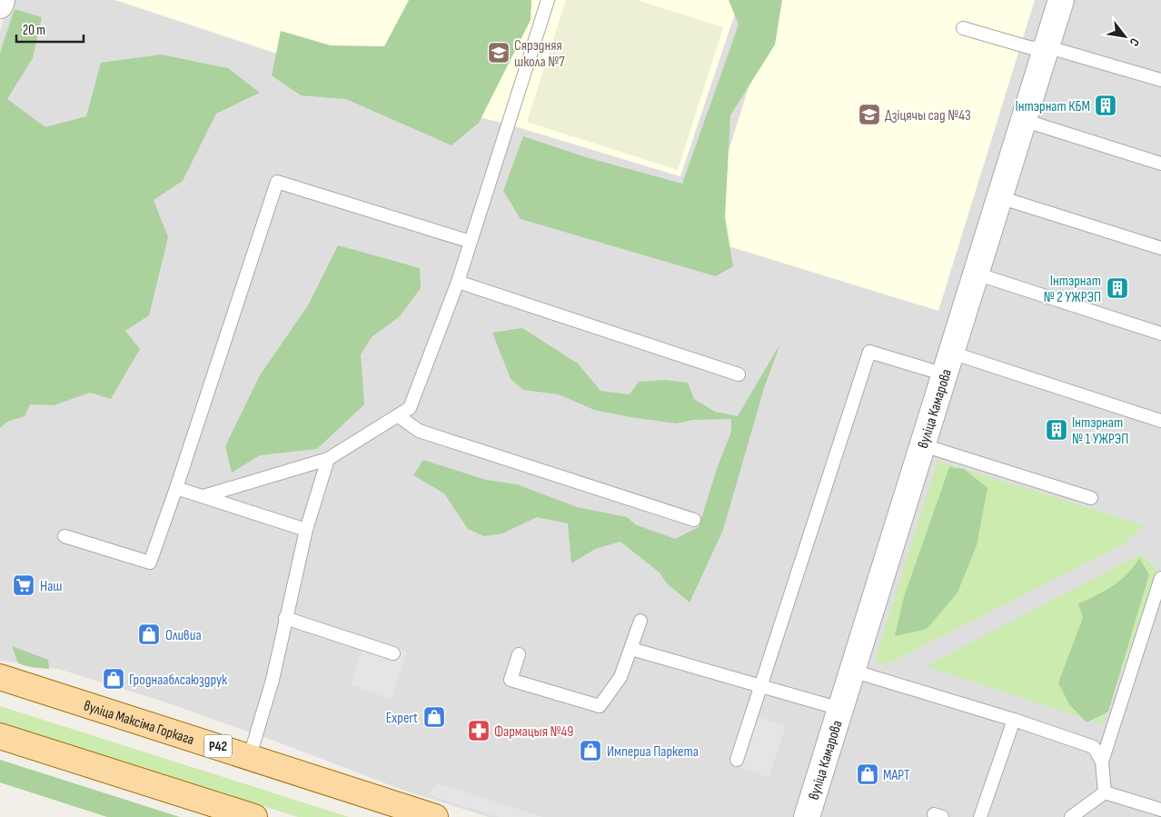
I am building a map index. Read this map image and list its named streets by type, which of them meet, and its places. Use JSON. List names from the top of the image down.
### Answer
{
  "streets": {
    "main road": ["вуліца Максіма Горкага", "Р42"],
    "street": ["вуліца Камарова"]
  },
  "places": {
    "school or university": ["Сярэдняя школа №7", "Дзіцячы сад №43"],
    "building": ["Інтэрнат КБМ", "Інтэрнат № 2 УЖРЭП", "Інтэрнат № 1 УЖРЭП"],
    "supermarket": ["Наш"],
    "shop": [
      "Оливиа",
      "Гроднааблсаюздрук",
      "Expert",
      "Империа Паркета",
      "МАРТ"
    ],
    "pharmacy": ["Фармацыя №49"]
  },
  "scale_bar": "20 m",
  "north": "bottom right"
}
